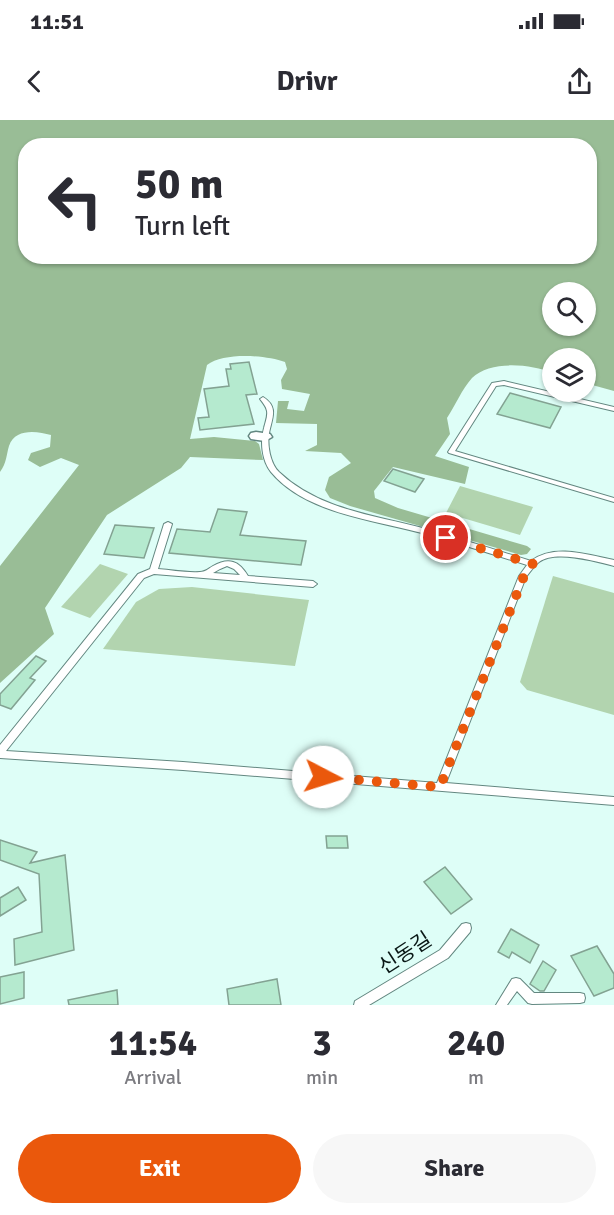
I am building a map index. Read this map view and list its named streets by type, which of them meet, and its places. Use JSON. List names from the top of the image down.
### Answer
{
  "streets": {
    "lane": ["신동길"]
  },
  "page": {
    "status": "11:51",
    "header": "Drivr",
    "turn": ["50 m", "Turn left"],
    "eta": [
      "11:54",
      "Arrival",
      "3",
      "min",
      "240",
      "m"
    ],
    "buttons": ["Exit", "Share"]
  }
}
